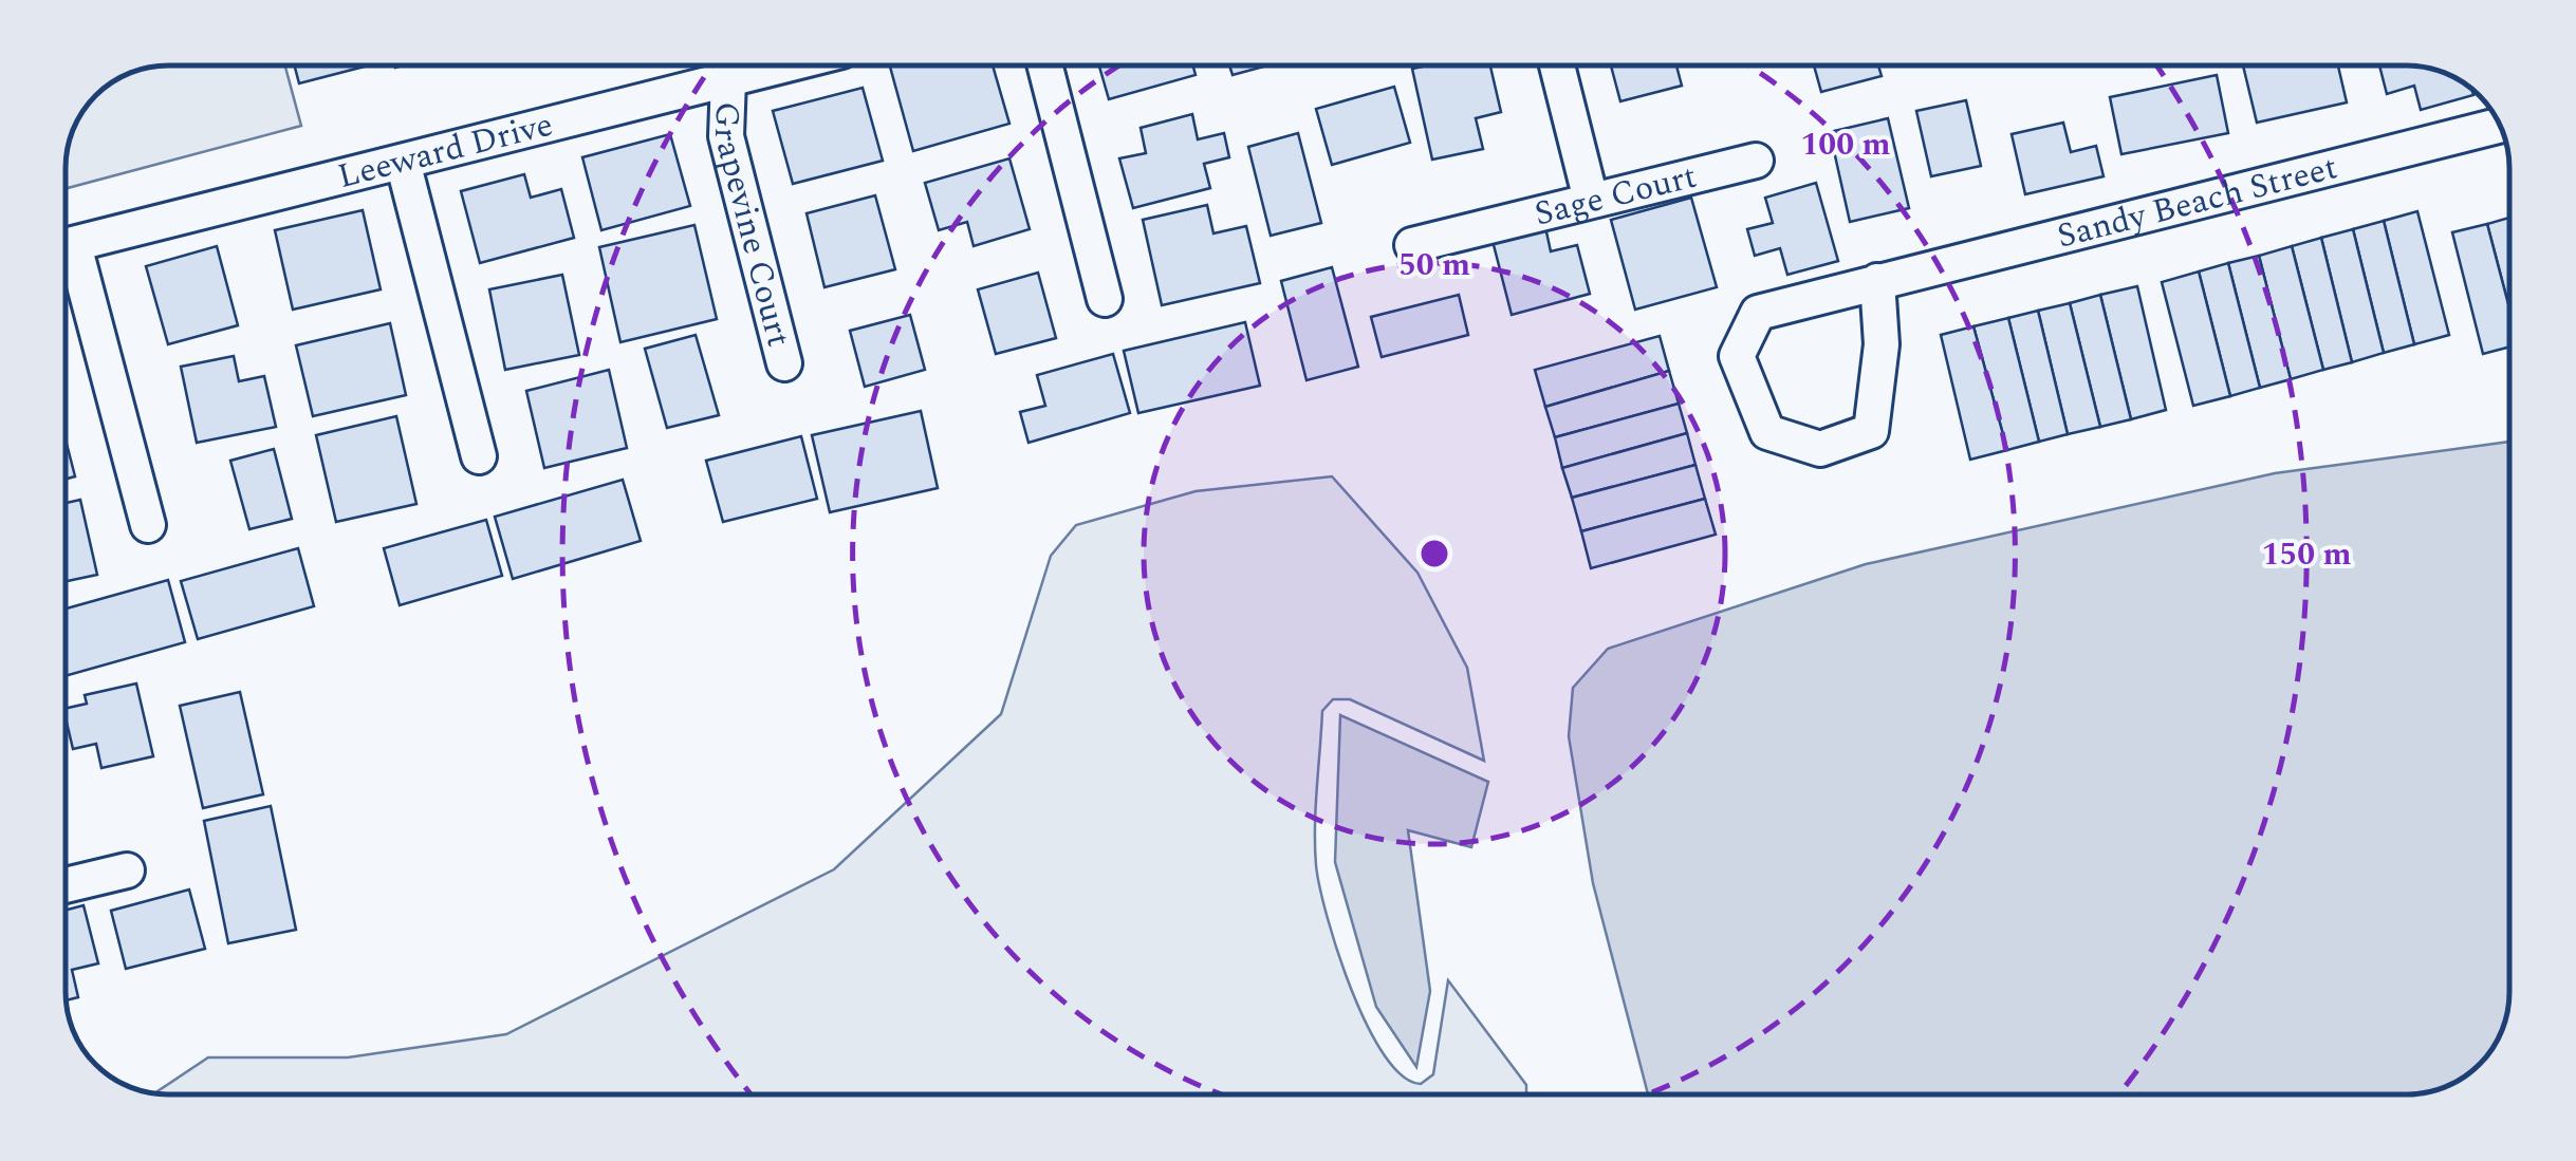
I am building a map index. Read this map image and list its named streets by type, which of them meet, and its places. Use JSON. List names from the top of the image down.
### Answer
{
  "streets": {
    "street": [
      "Leeward Drive",
      "Sage Court",
      "Sandy Beach Street",
      "Grapevine Court"
    ]
  },
  "crossings": [
    ["Leeward Drive", "Grapevine Court"]
  ],
  "rings": ["100 m", "50 m", "150 m"]
}
